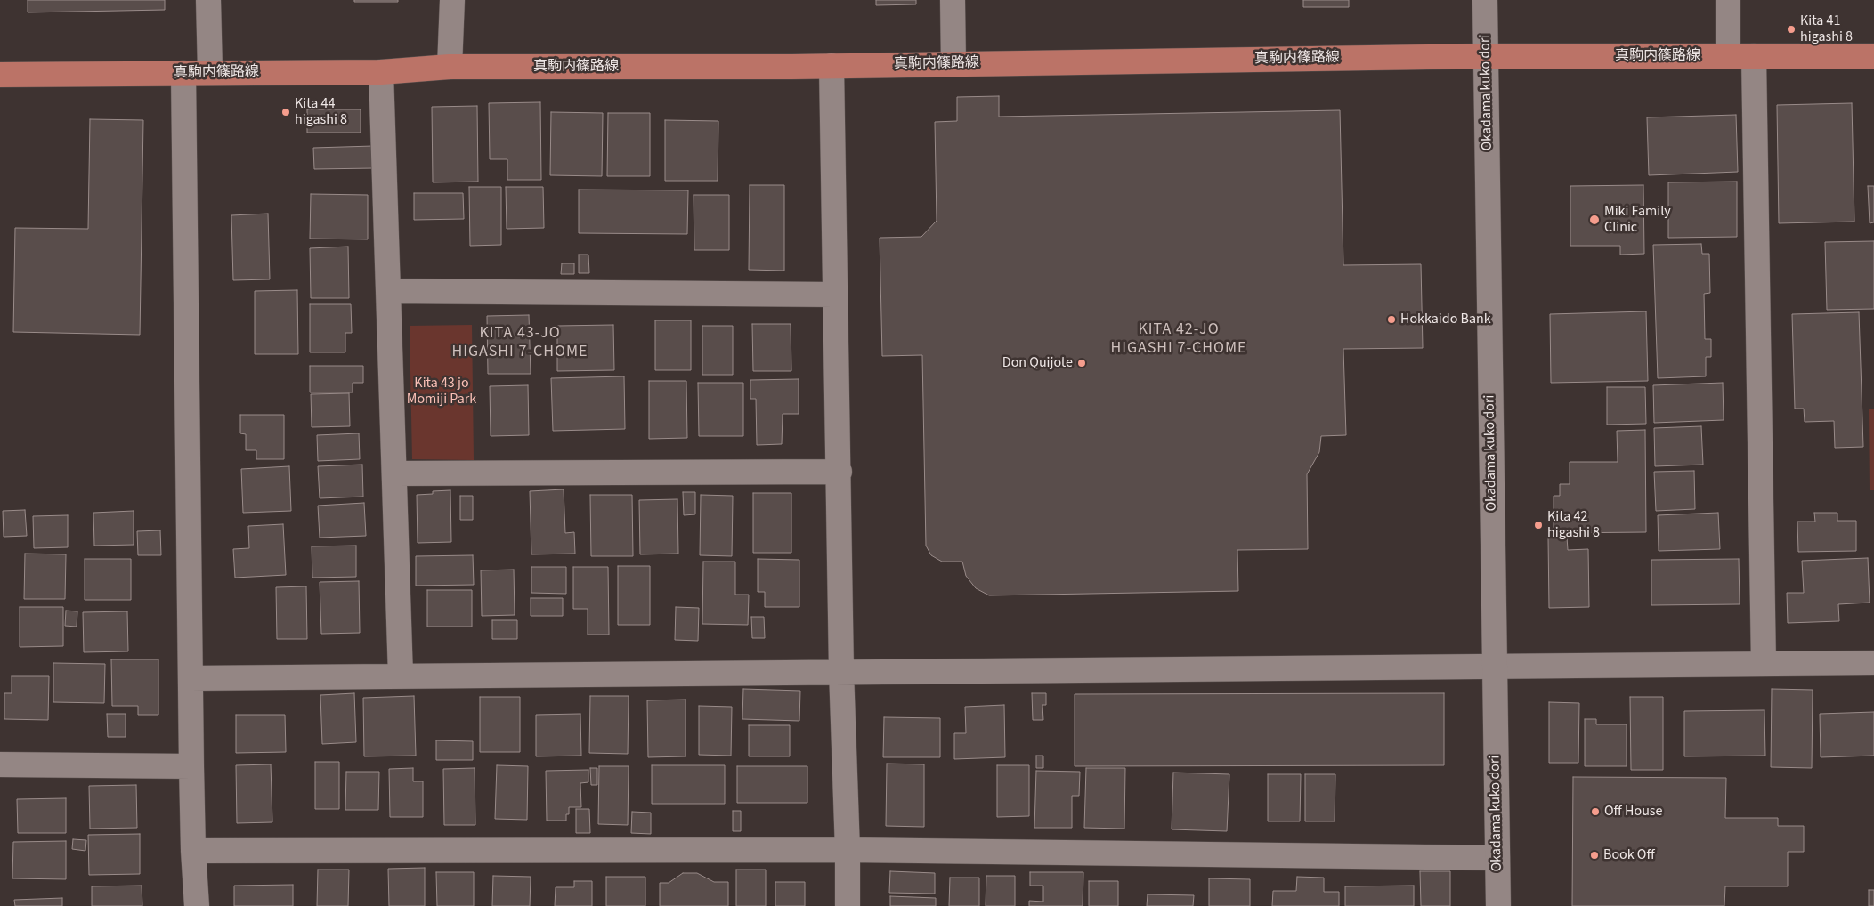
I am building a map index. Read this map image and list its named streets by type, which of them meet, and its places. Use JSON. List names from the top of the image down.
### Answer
{
  "streets": {
    "main road": ["真駒内篠路線"],
    "street": ["Okadama kuko dori"]
  },
  "crossings": [
    ["真駒内篠路線", "Okadama kuko dori"]
  ],
  "districts": ["KITA 42-JO HIGASHI 7-CHOME", "KITA 43-JO HIGASHI 7-CHOME"],
  "parks": ["Kita 43 jo Momiji Park"],
  "places": [
    "Kita 41 higashi 8",
    "Kita 44 higashi 8",
    "Miki Family Clinic",
    "Hokkaido Bank",
    "Don Quijote",
    "Kita 42 higashi 8",
    "Off House",
    "Book Off"
  ]
}
